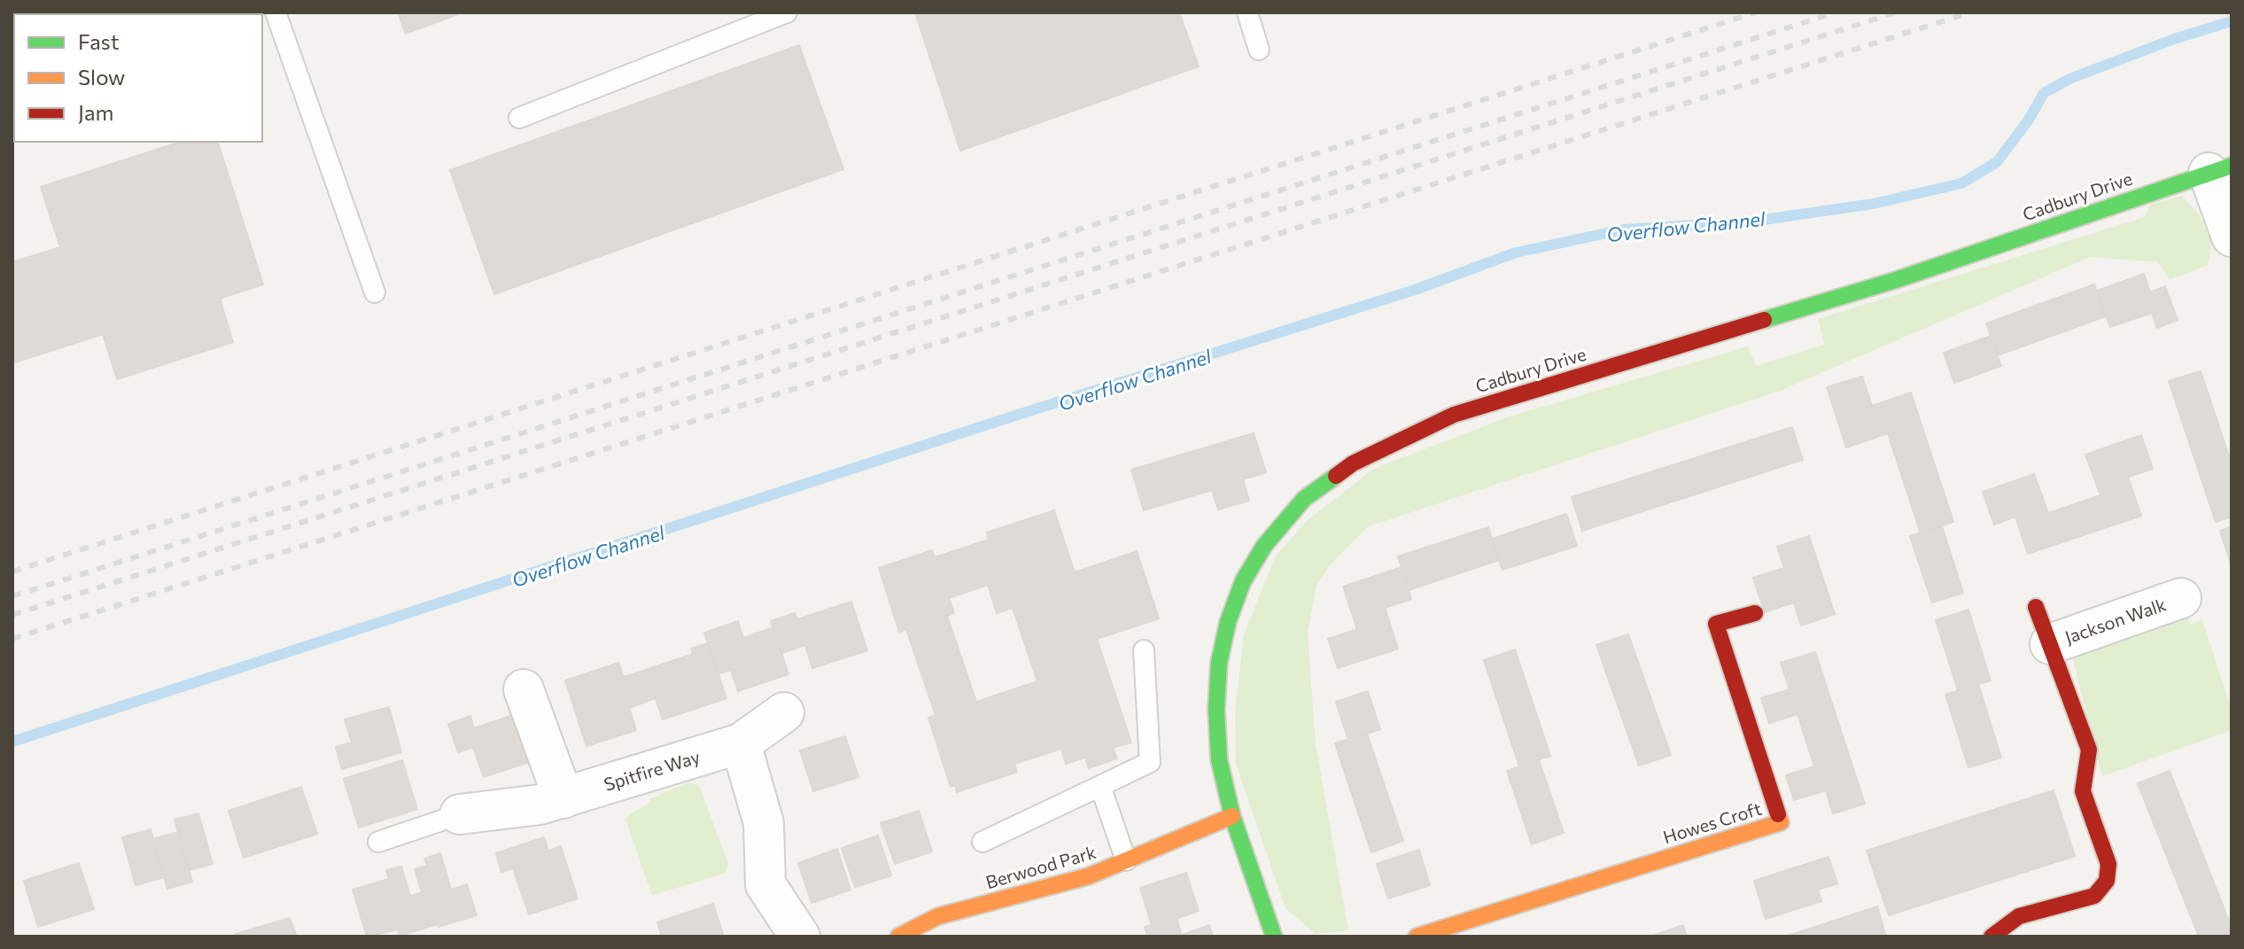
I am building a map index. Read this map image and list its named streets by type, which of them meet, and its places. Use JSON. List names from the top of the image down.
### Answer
{
  "streets": {
    "street": [
      "Cadbury Drive",
      "Jackson Walk",
      "Spitfire Way",
      "Howes Croft",
      "Berwood Park"
    ]
  },
  "crossings": [
    ["Cadbury Drive", "Berwood Park"]
  ],
  "water": ["Overflow Channel"],
  "legend": ["Fast", "Slow", "Jam"]
}
